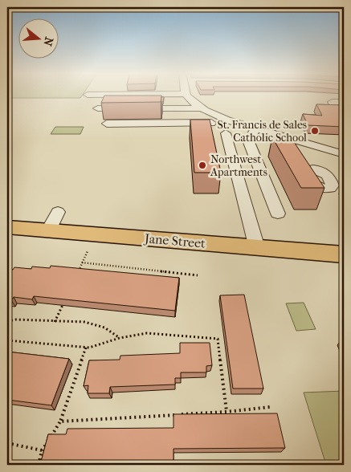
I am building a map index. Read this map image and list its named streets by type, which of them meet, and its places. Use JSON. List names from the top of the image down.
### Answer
{
  "streets": {
    "main road": ["Jane Street"]
  },
  "places": ["St. Francis de Sales Catholic School", "Northwest Apartments"],
  "north": "right"
}
